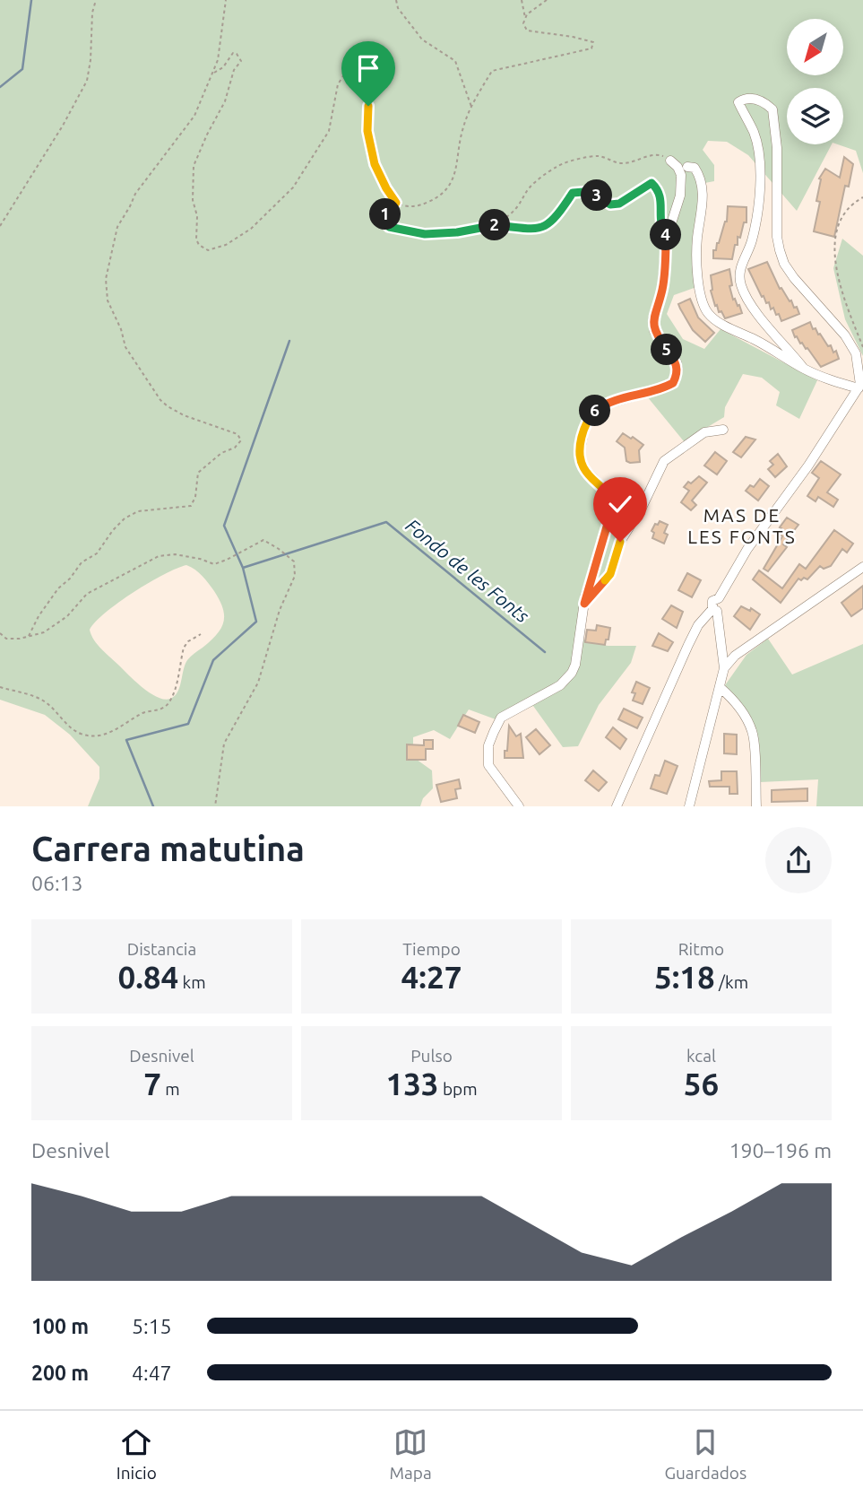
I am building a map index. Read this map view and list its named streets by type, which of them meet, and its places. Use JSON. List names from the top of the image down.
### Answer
{
  "districts": ["MAS DE LES FONTS"],
  "water": ["Fondo de les Fonts"],
  "north": "bottom left",
  "page": {
    "pins": [
      "3",
      "1",
      "2",
      "4",
      "5",
      "6"
    ],
    "heading": ["Carrera matutina", "06:13"],
    "stats": [
      ["Distancia", "0.84 km"],
      ["Tiempo", "4:27"],
      ["Ritmo", "5:18 /km"],
      ["Desnivel", "7 m"],
      ["Pulso", "133 bpm"],
      ["kcal", "56"]
    ],
    "chart": ["Desnivel", "190–196 m"],
    "list": [
      {
        "name": "100 m",
        "note": "5:15"
      },
      {
        "name": "200 m",
        "note": "4:47"
      }
    ],
    "tabs": ["Inicio", "Mapa", "Guardados"]
  }
}
